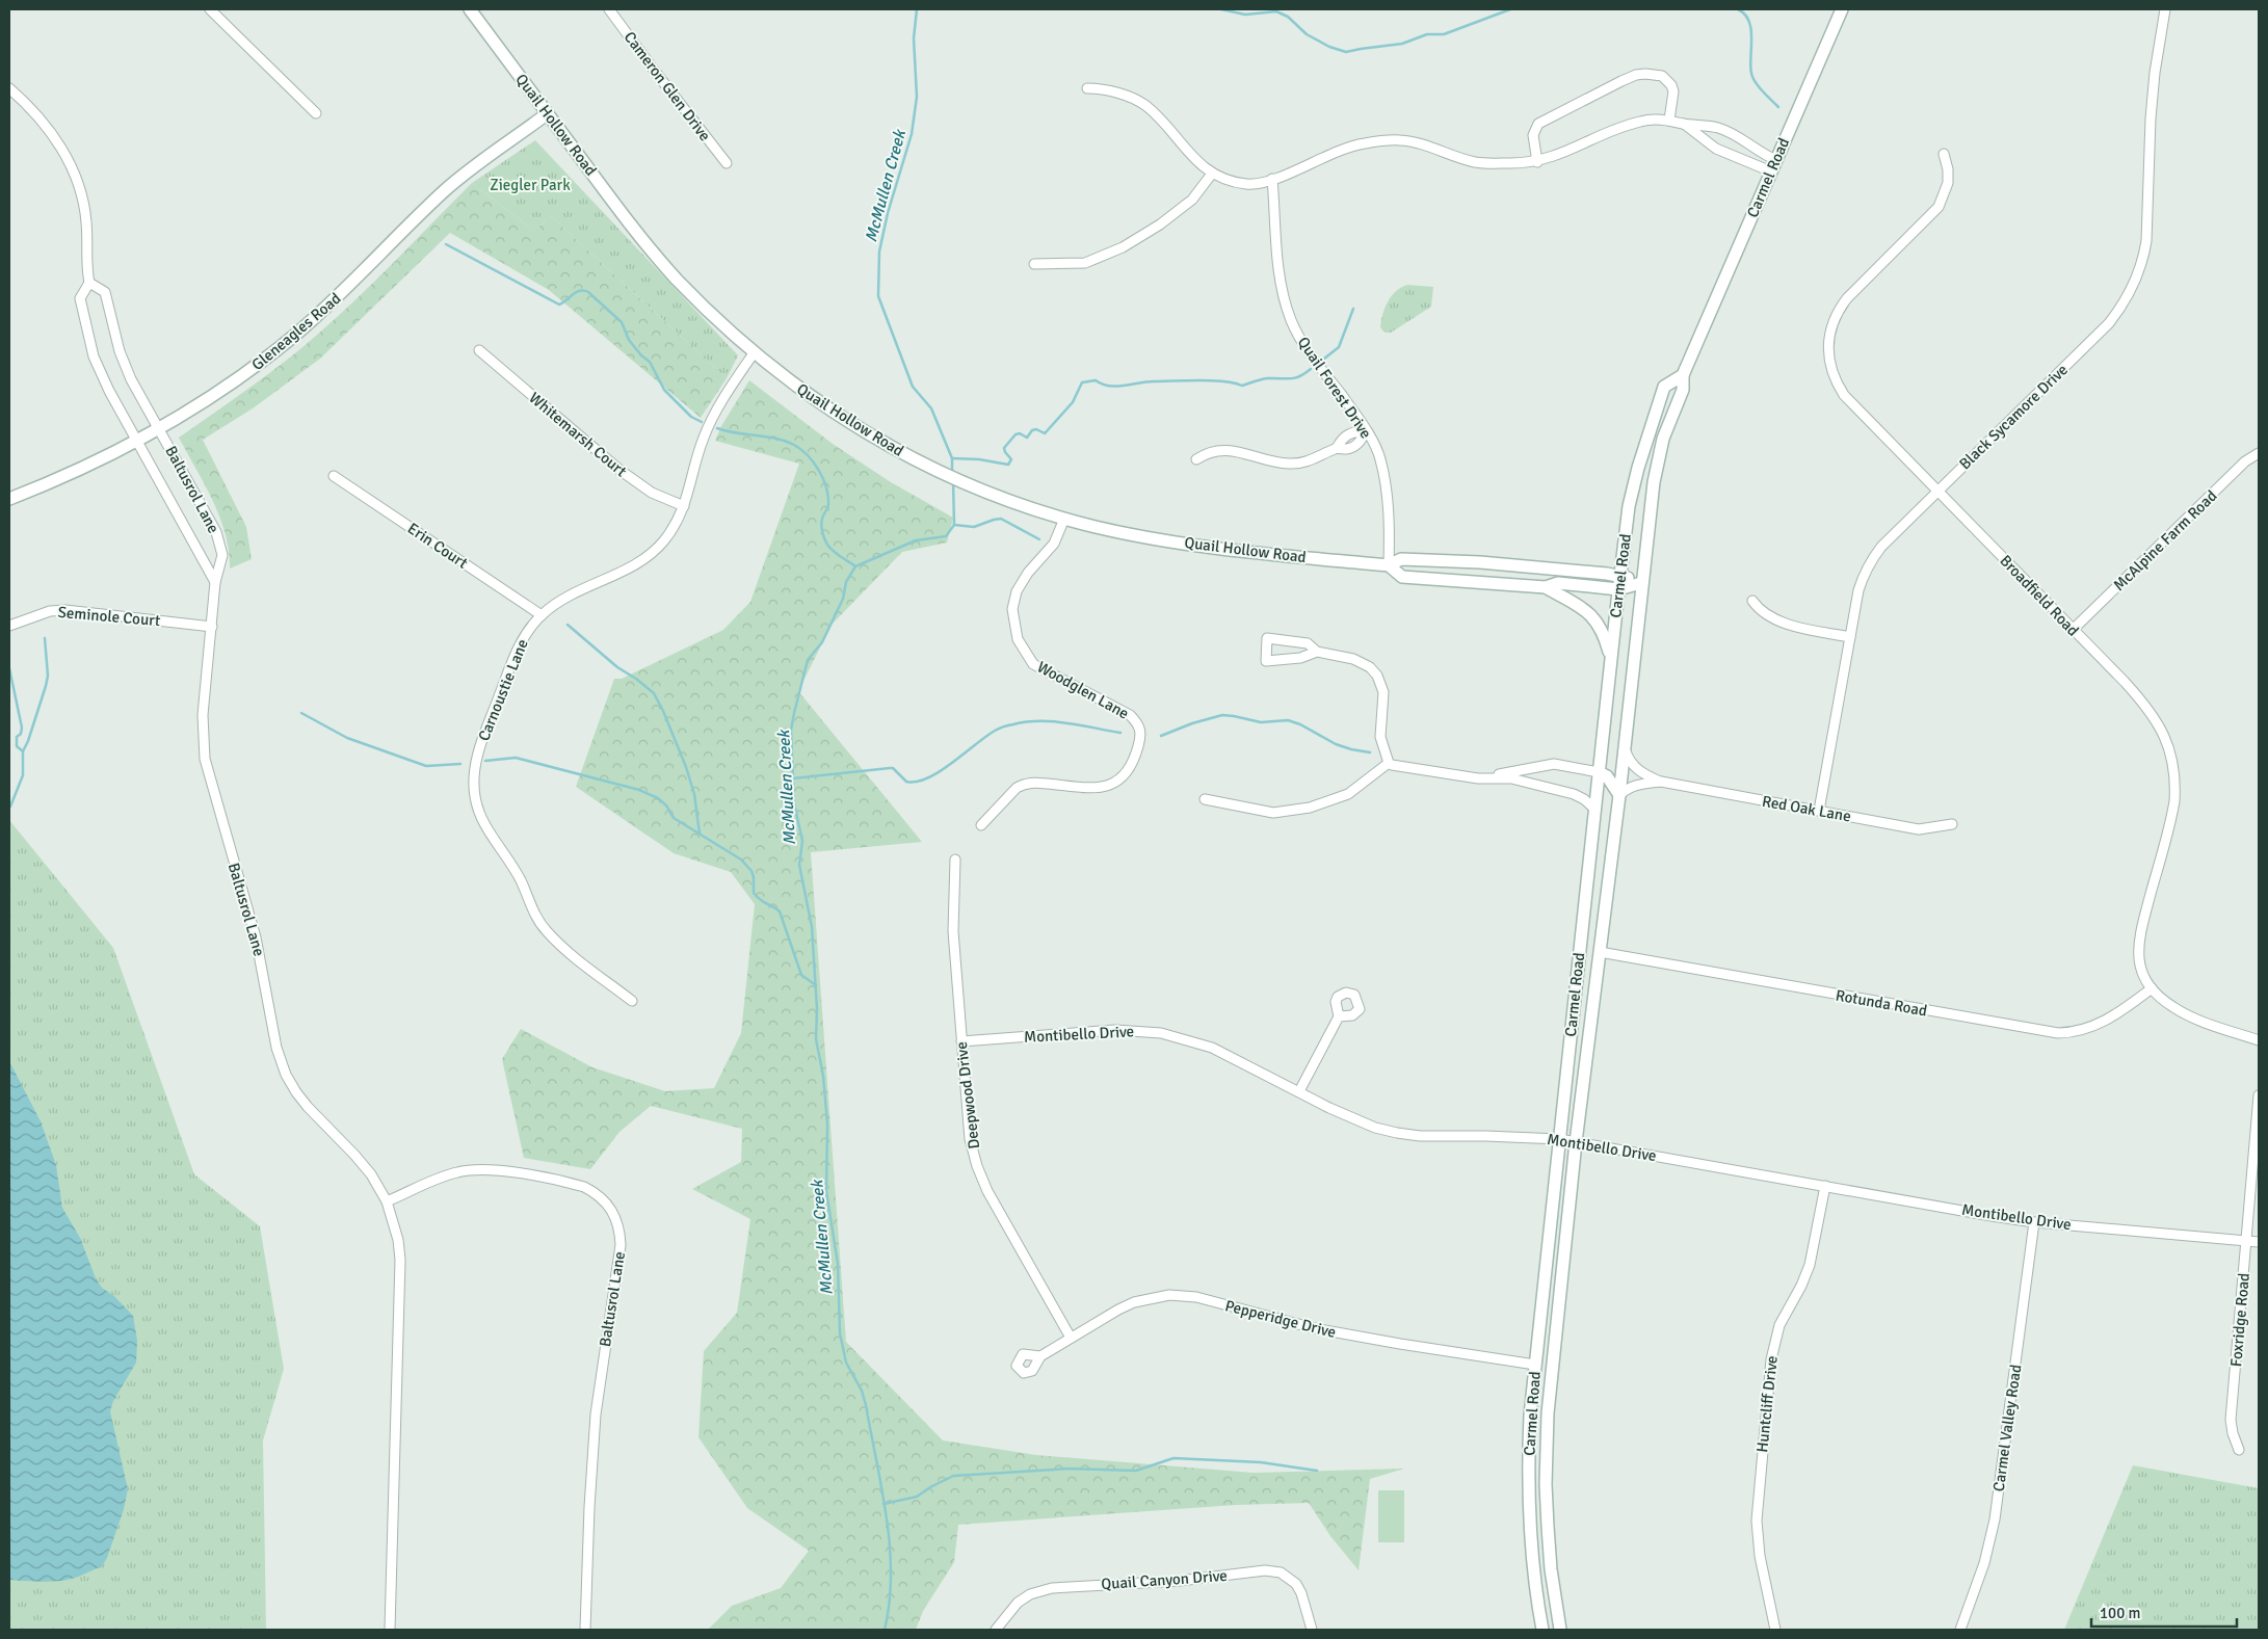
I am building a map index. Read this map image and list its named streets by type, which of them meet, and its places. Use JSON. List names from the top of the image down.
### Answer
{
  "streets": {
    "main road": ["Quail Hollow Road", "Carmel Road", "Gleneagles Road"],
    "street": [
      "Cameron Glen Drive",
      "Quail Forest Drive",
      "Black Sycamore Drive",
      "Whitemarsh Court",
      "Baltusrol Lane",
      "McAlpine Farm Road",
      "Erin Court",
      "Broadfield Road",
      "Seminole Court",
      "Carnoustie Lane",
      "Woodglen Lane",
      "Red Oak Lane",
      "Rotunda Road",
      "Montibello Drive",
      "Deepwood Drive",
      "Pepperidge Drive",
      "Foxridge Road",
      "Huntcliff Drive",
      "Carmel Valley Road",
      "Quail Canyon Drive"
    ]
  },
  "crossings": [
    ["Quail Hollow Road", "Carmel Road"],
    ["Quail Hollow Road", "Gleneagles Road"],
    ["Quail Hollow Road", "Quail Forest Drive"],
    ["Quail Hollow Road", "Carnoustie Lane"],
    ["Quail Hollow Road", "Woodglen Lane"],
    ["Carmel Road", "Red Oak Lane"],
    ["Carmel Road", "Rotunda Road"],
    ["Carmel Road", "Montibello Drive"],
    ["Carmel Road", "Pepperidge Drive"],
    ["Gleneagles Road", "Baltusrol Lane"],
    ["Black Sycamore Drive", "Broadfield Road"],
    ["Black Sycamore Drive", "Red Oak Lane"],
    ["Whitemarsh Court", "Carnoustie Lane"],
    ["Baltusrol Lane", "Seminole Court"],
    ["McAlpine Farm Road", "Broadfield Road"],
    ["Erin Court", "Carnoustie Lane"],
    ["Broadfield Road", "Rotunda Road"],
    ["Montibello Drive", "Deepwood Drive"],
    ["Montibello Drive", "Foxridge Road"],
    ["Montibello Drive", "Huntcliff Drive"],
    ["Montibello Drive", "Carmel Valley Road"],
    ["Deepwood Drive", "Pepperidge Drive"]
  ],
  "water": ["McMullen Creek"],
  "parks": ["Ziegler Park"],
  "scale_bar": "100 m"
}
